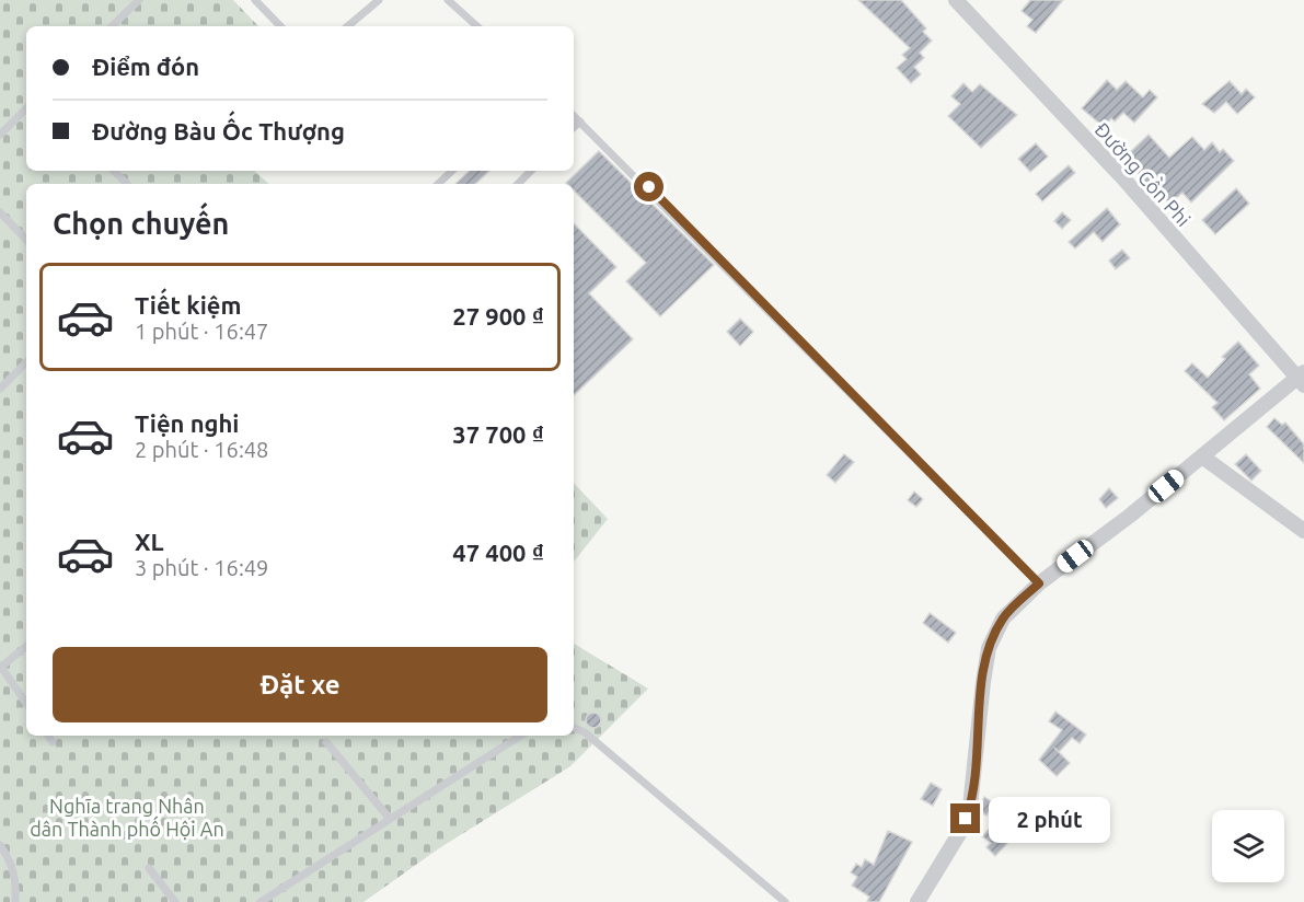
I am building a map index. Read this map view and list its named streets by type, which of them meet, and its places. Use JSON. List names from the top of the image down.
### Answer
{
  "streets": {
    "street": ["Đường Cồn Phi"]
  },
  "parks": ["Nghĩa trang Nhân dân Thành phố Hội An"],
  "page": {
    "banner": ["Điểm đón", "Đường Bàu Ốc Thượng"],
    "heading": "Chọn chuyến",
    "list": [
      {
        "name": "Tiết kiệm",
        "note": "1 phút · 16:47",
        "value": "27 900 ₫"
      },
      {
        "name": "Tiện nghi",
        "note": "2 phút · 16:48",
        "value": "37 700 ₫"
      },
      {
        "name": "XL",
        "note": "3 phút · 16:49",
        "value": "47 400 ₫"
      }
    ],
    "buttons": "Đặt xe",
    "bubble": "2 phút"
  }
}
